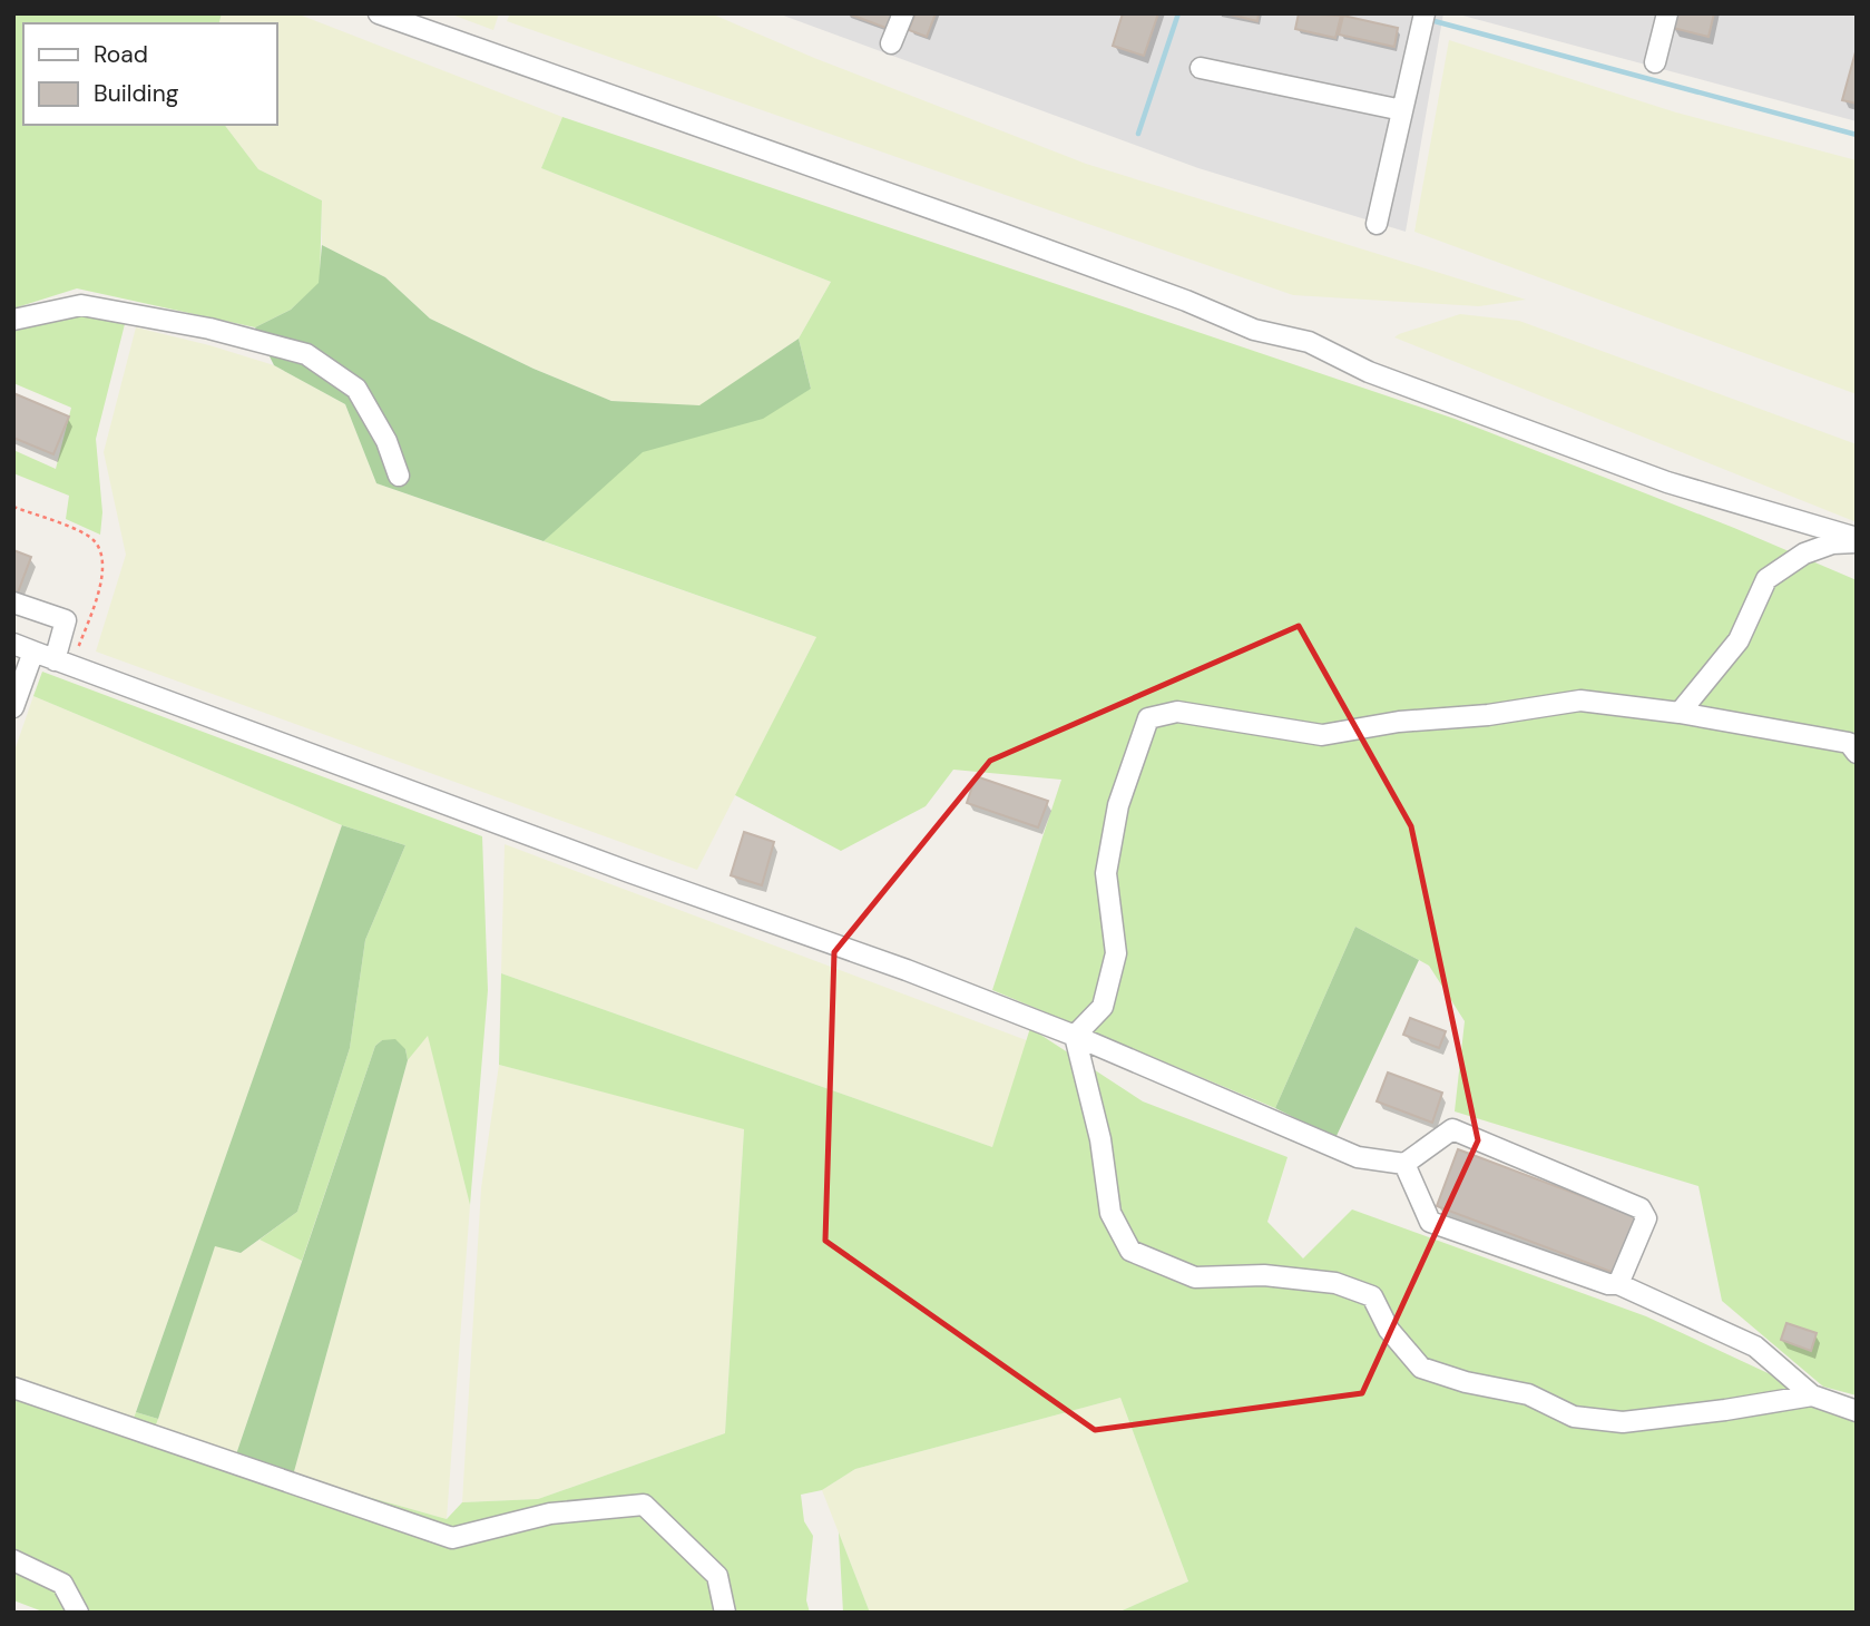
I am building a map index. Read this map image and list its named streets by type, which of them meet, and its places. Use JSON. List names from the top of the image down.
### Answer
{
  "legend": ["Road", "Building"]
}
